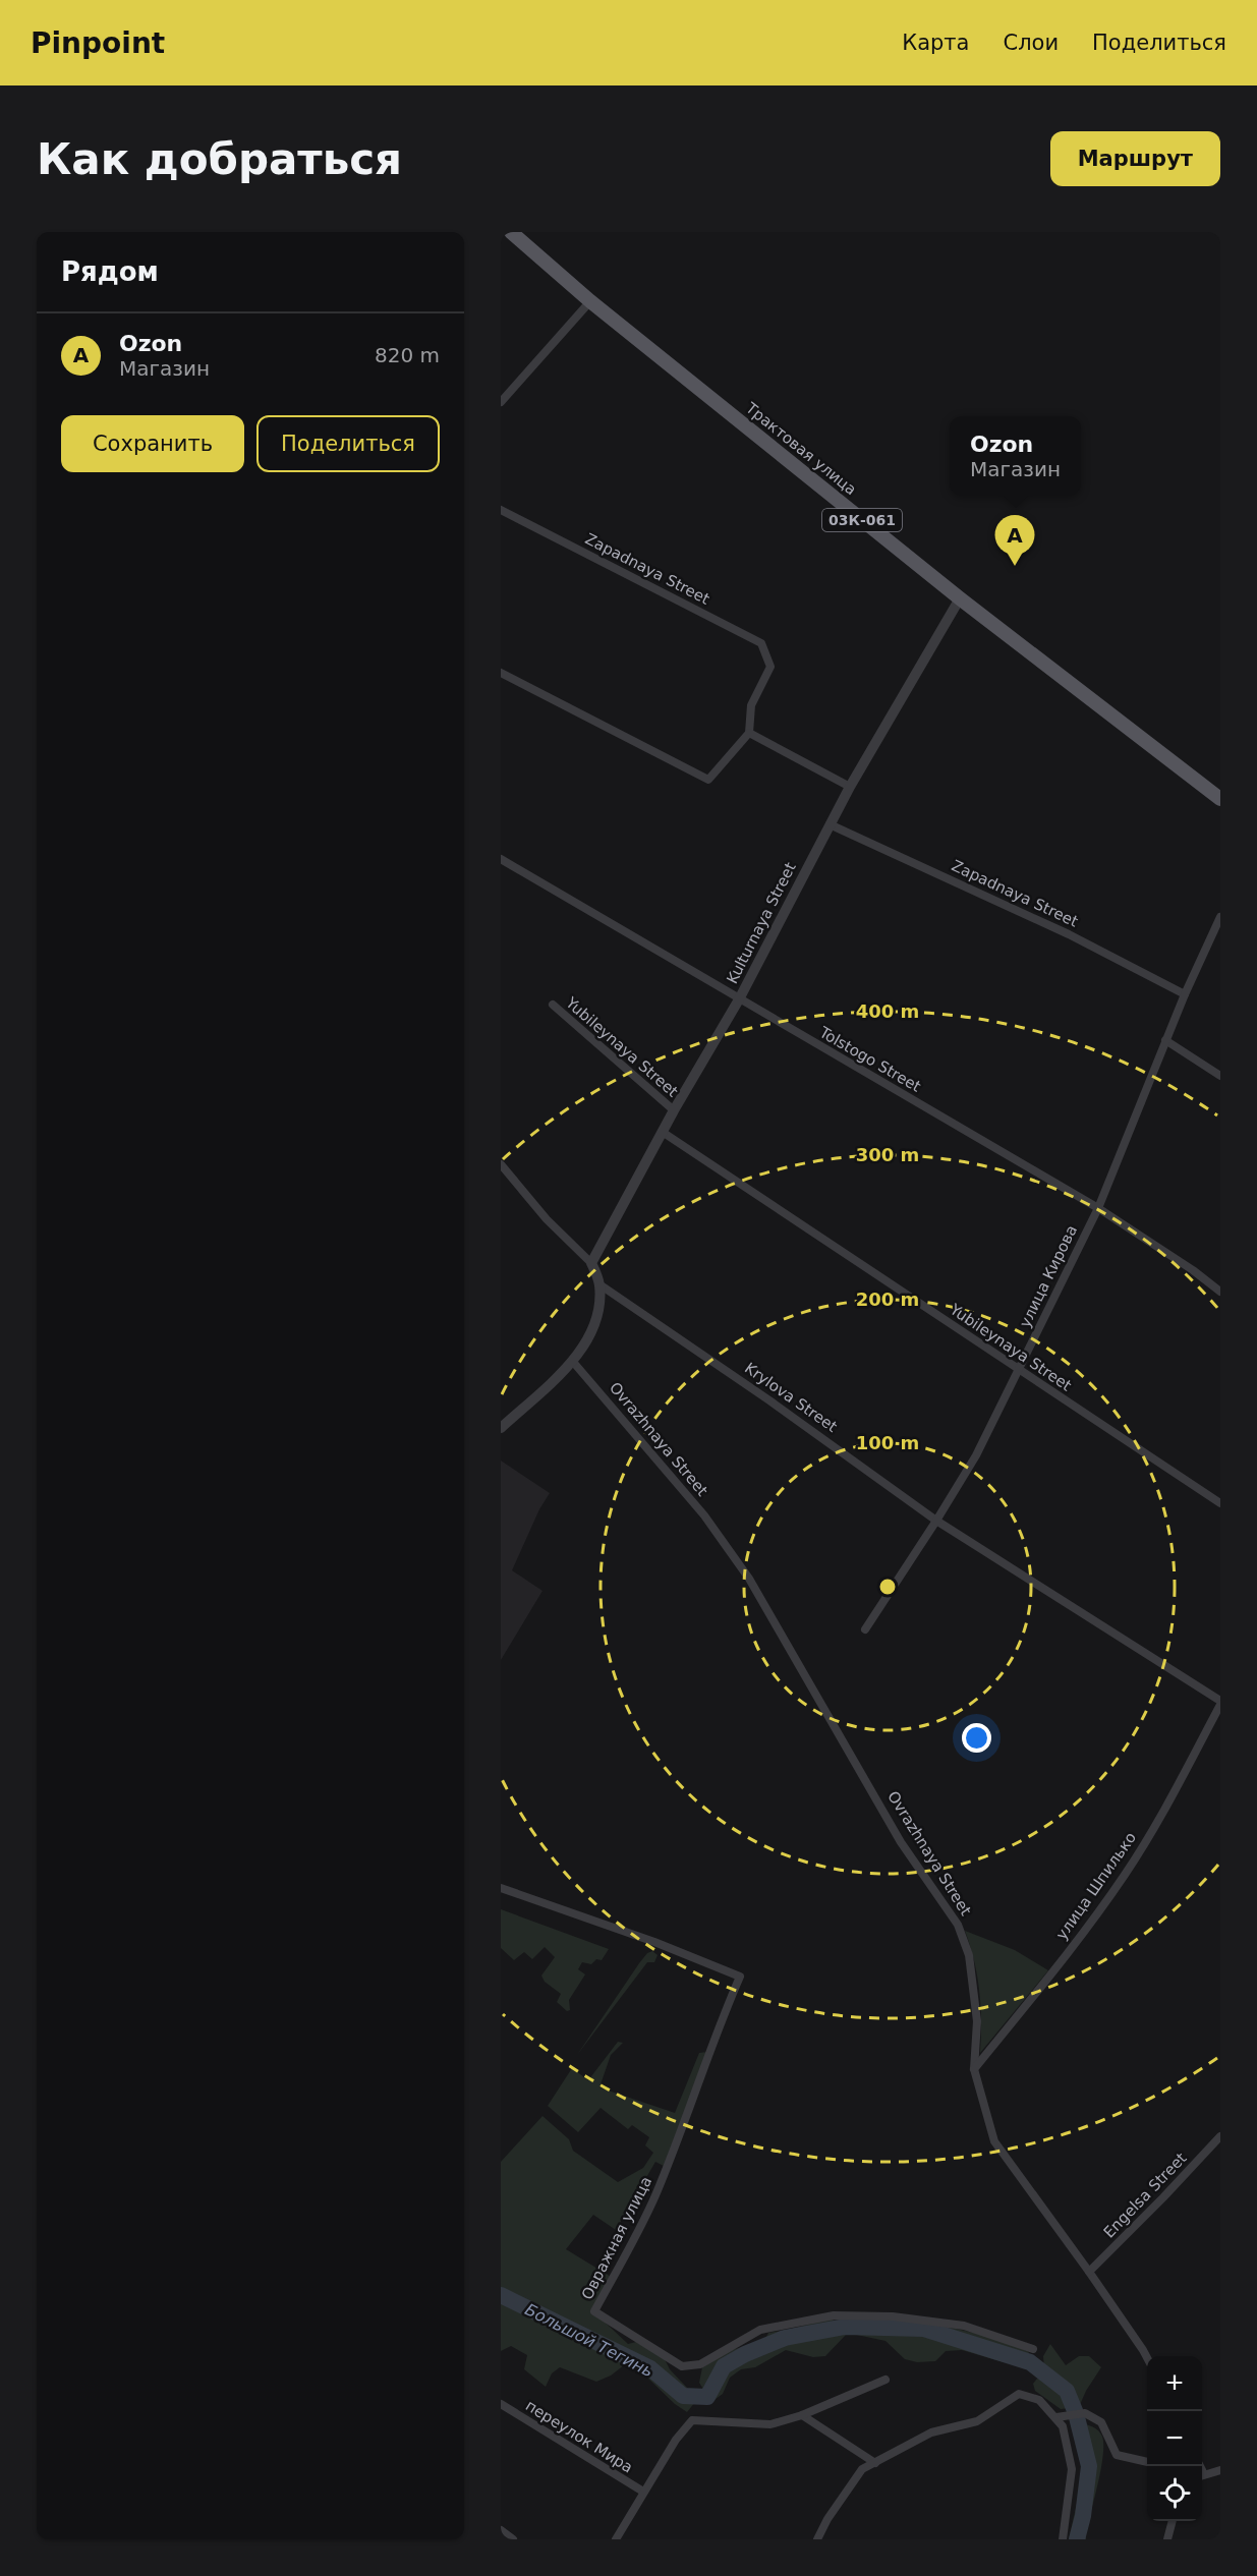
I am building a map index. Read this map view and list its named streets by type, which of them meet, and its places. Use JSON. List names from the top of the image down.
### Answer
{
  "streets": {
    "main road": ["Трактовая улица", "03К-061"],
    "street": [
      "Zapadnaya Street",
      "Kulturnaya Street",
      "Yubileynaya Street",
      "Tolstogo Street",
      "улица Кирова",
      "Krylova Street",
      "Ovrazhnaya Street",
      "улица Шпилько",
      "Engelsa Street",
      "Овражная улица",
      "переулок Мира"
    ]
  },
  "crossings": [
    ["Трактовая улица", "Kulturnaya Street"],
    ["Zapadnaya Street", "Kulturnaya Street"],
    ["Zapadnaya Street", "улица Кирова"],
    ["Kulturnaya Street", "Yubileynaya Street"],
    ["Kulturnaya Street", "Tolstogo Street"],
    ["Yubileynaya Street", "улица Кирова"],
    ["Tolstogo Street", "улица Кирова"],
    ["улица Кирова", "Krylova Street"],
    ["Krylova Street", "улица Шпилько"],
    ["Ovrazhnaya Street", "улица Шпилько"],
    ["Ovrazhnaya Street", "Engelsa Street"]
  ],
  "water": ["Большой Тегинь"],
  "page": {
    "header": "Pinpoint",
    "nav": ["Карта", "Слои", "Поделиться"],
    "buttons": [
      "Маршрут",
      ["Сохранить", "Поделиться"]
    ],
    "title": "Как добраться",
    "heading": "Рядом",
    "list": [
      {
        "mark": "A",
        "name": "Ozon",
        "note": "Магазин",
        "value": "820 m"
      }
    ],
    "popup": ["Ozon", "Магазин"],
    "pins": "A",
    "map_buttons": ["+", "−"]
  },
  "rings": [
    "400 m",
    "300 m",
    "200 m",
    "100 m"
  ]
}
